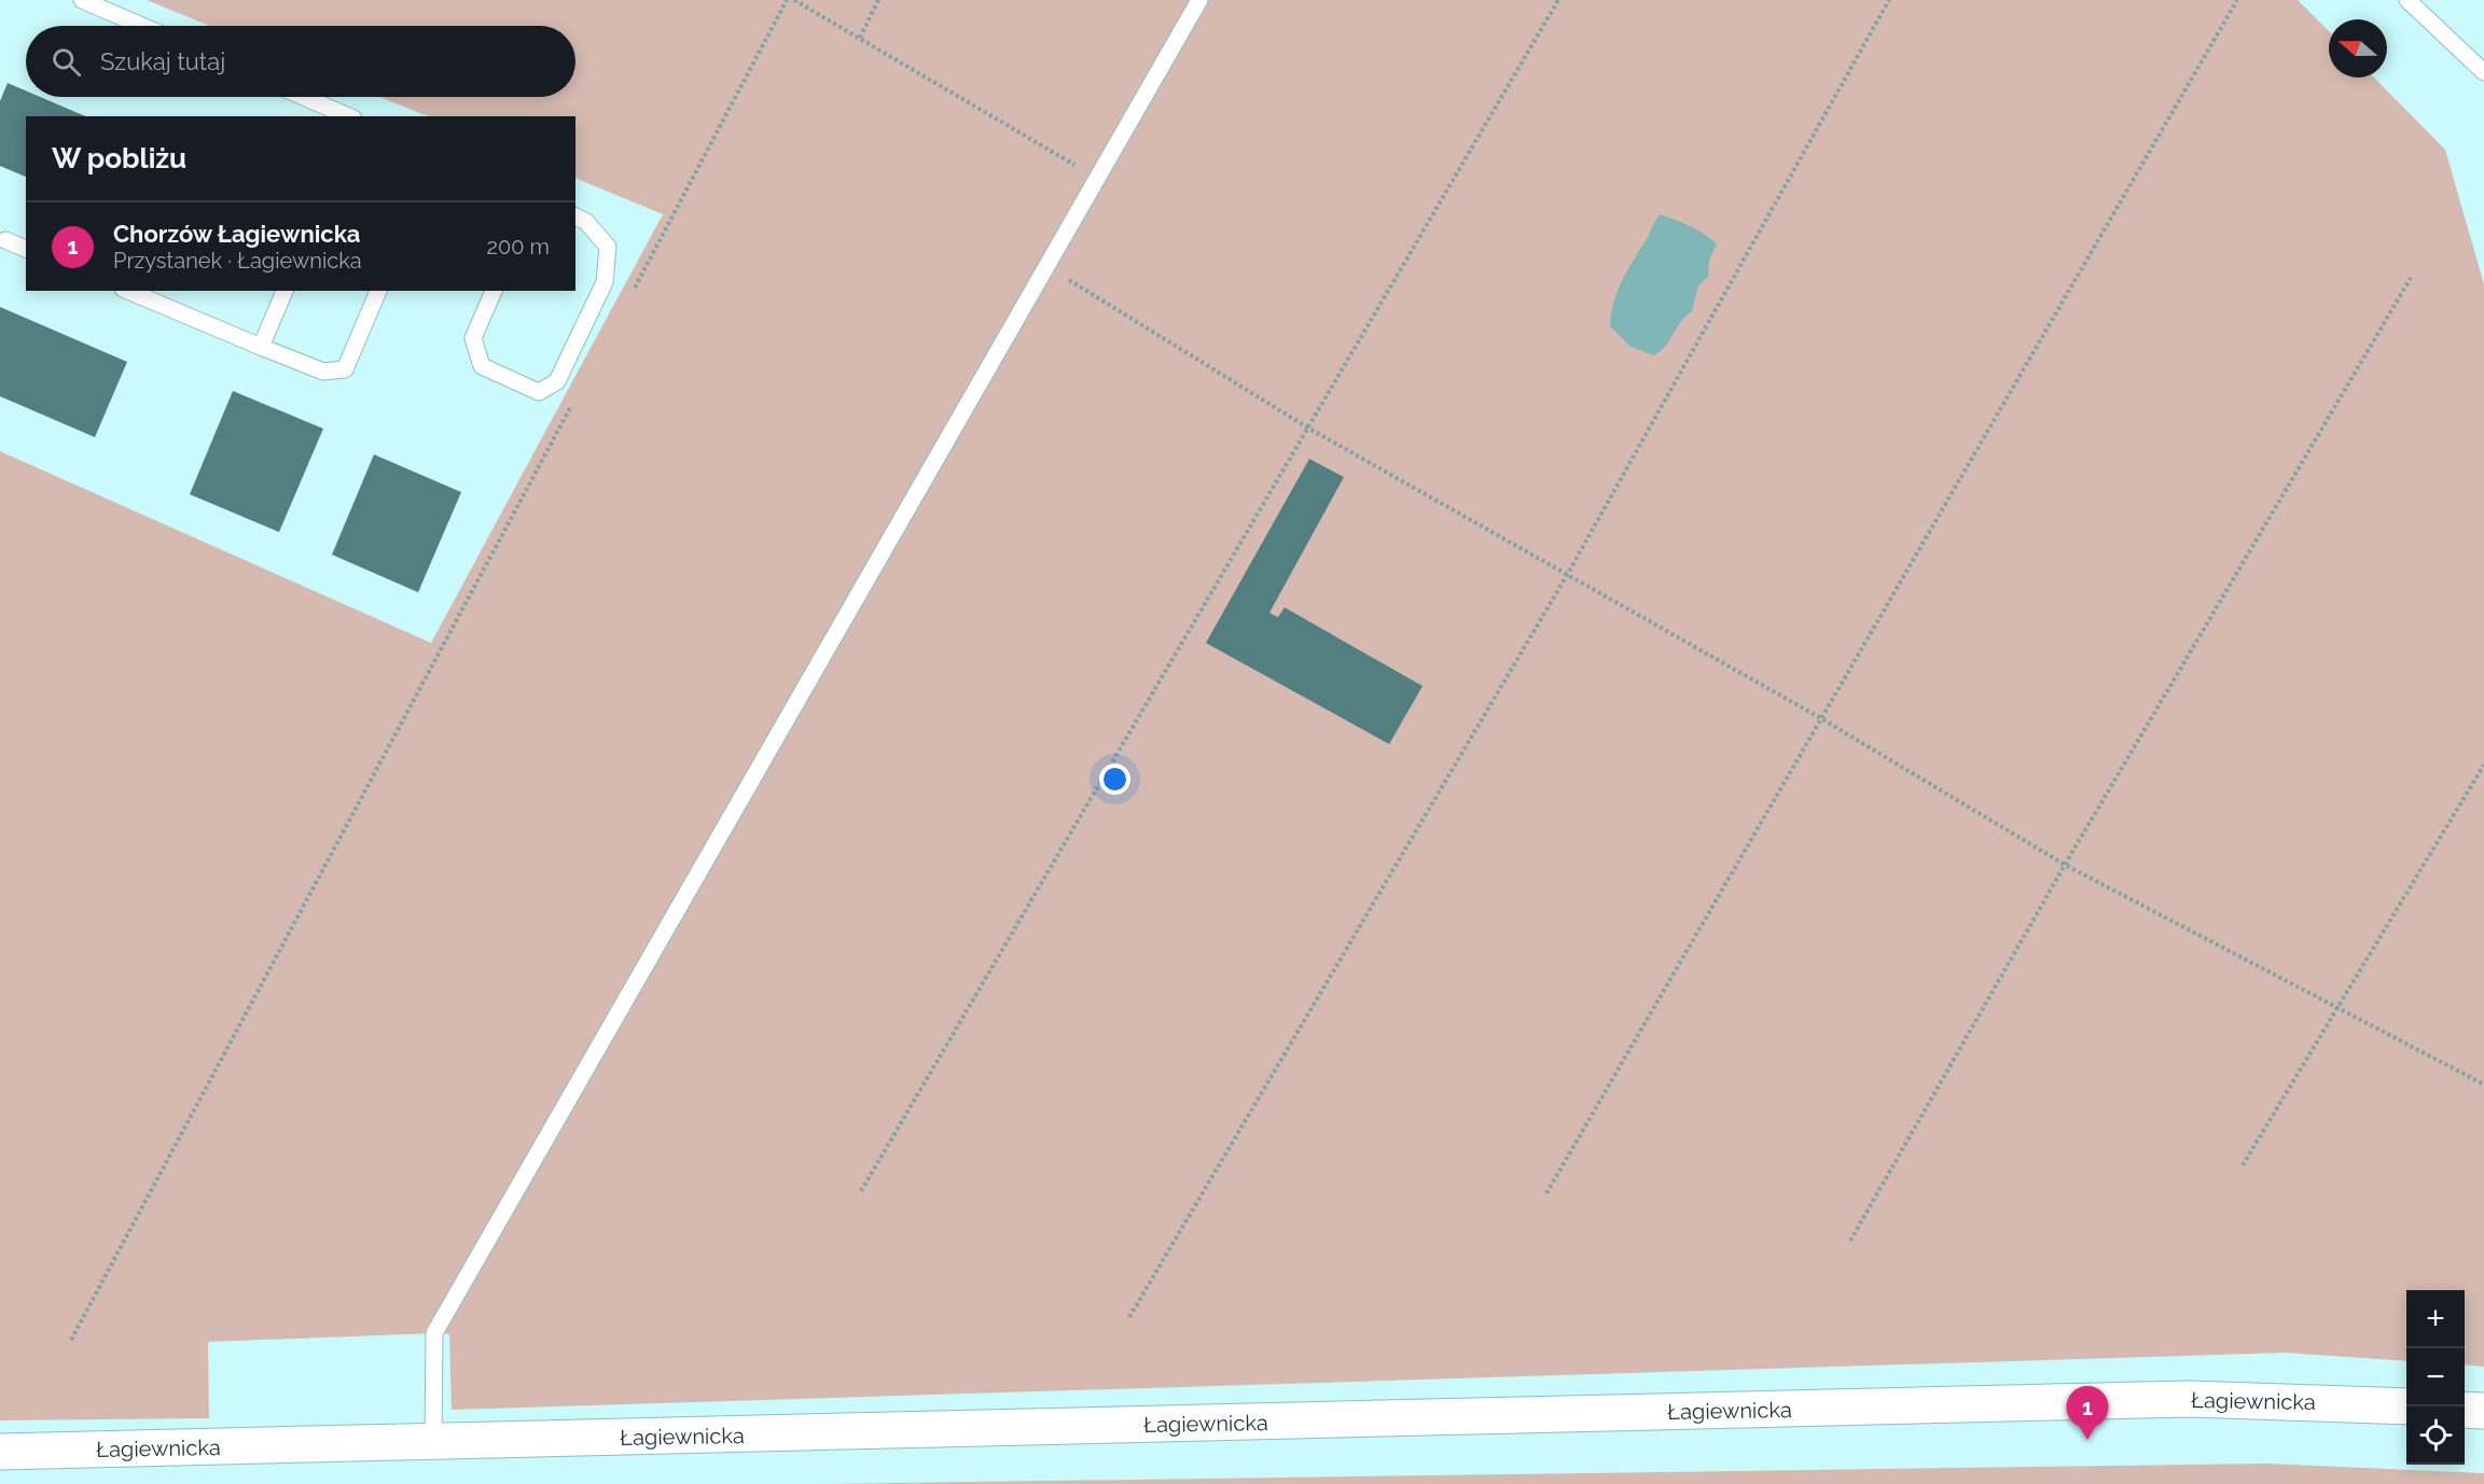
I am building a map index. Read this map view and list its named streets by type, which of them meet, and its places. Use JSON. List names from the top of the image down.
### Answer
{
  "streets": {
    "street": ["Łagiewnicka"]
  },
  "north": "left",
  "page": {
    "search": "Szukaj tutaj",
    "heading": "W pobliżu",
    "list": [
      {
        "mark": "1",
        "name": "Chorzów Łagiewnicka",
        "note": "Przystanek · Łagiewnicka",
        "value": "200 m"
      }
    ],
    "map_buttons": ["+", "−"],
    "pins": "1"
  }
}
